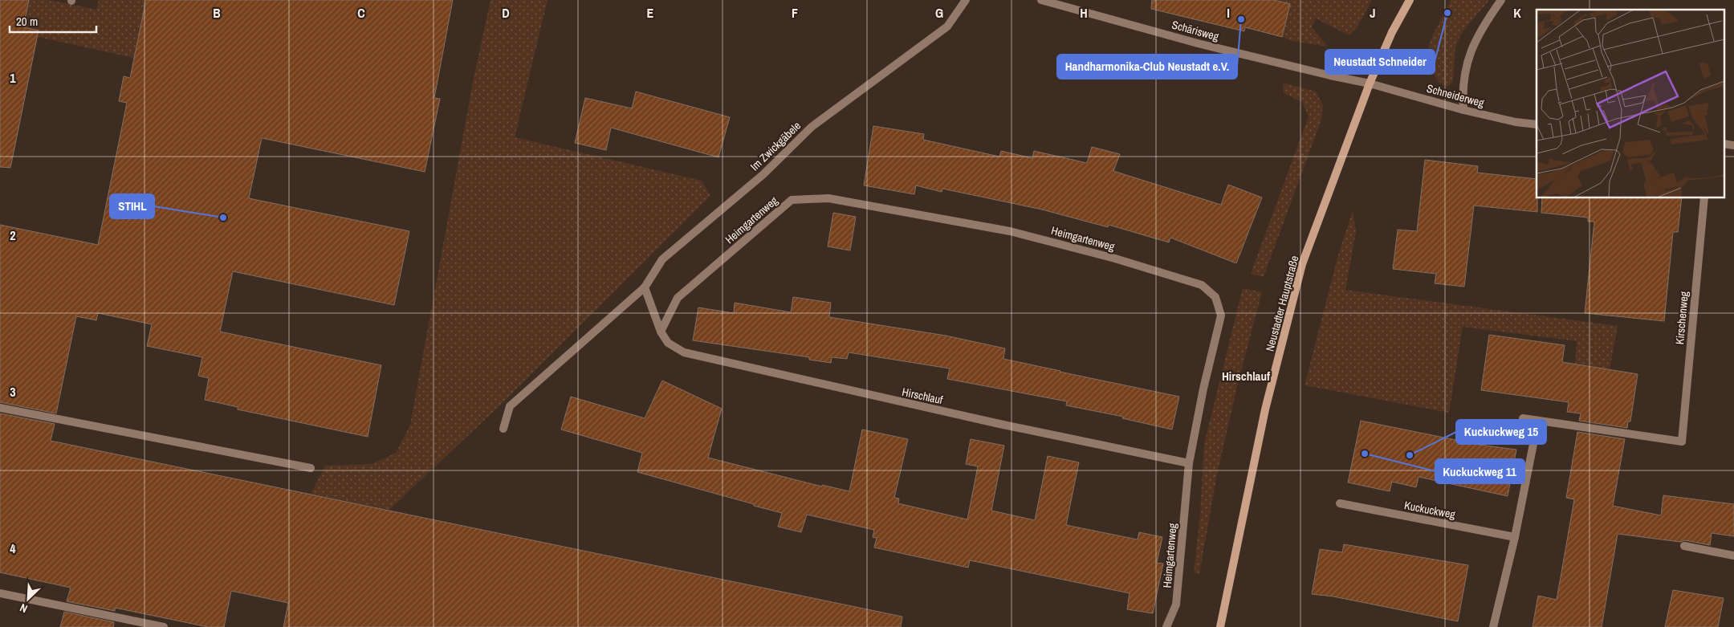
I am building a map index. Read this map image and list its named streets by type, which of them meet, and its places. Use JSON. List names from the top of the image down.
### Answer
{
  "streets": {
    "street": [
      "Schärisweg",
      "Schneiderweg",
      "Im Zwickgäbele",
      "Heimgartenweg",
      "Neustadter Hauptstraße",
      "Kirschenweg",
      "Hirschlauf",
      "Kuckuckweg"
    ]
  },
  "crossings": [
    ["Schärisweg", "Schneiderweg"],
    ["Schärisweg", "Neustadter Hauptstraße"],
    ["Schneiderweg", "Neustadter Hauptstraße"],
    ["Heimgartenweg", "Hirschlauf"]
  ],
  "districts": ["Hirschlauf"],
  "places": [
    "Neustadt Schneider",
    "Handharmonika-Club Neustadt e.V.",
    "STIHL",
    "Kuckuckweg 11",
    "Kuckuckweg 15"
  ],
  "scale_bar": "20 m",
  "north": "bottom left",
  "grid": {
    "columns": [
      "B",
      "C",
      "D",
      "E",
      "F",
      "G",
      "H",
      "I",
      "J",
      "K"
    ],
    "rows": [
      "1",
      "2",
      "3",
      "4"
    ]
  }
}
